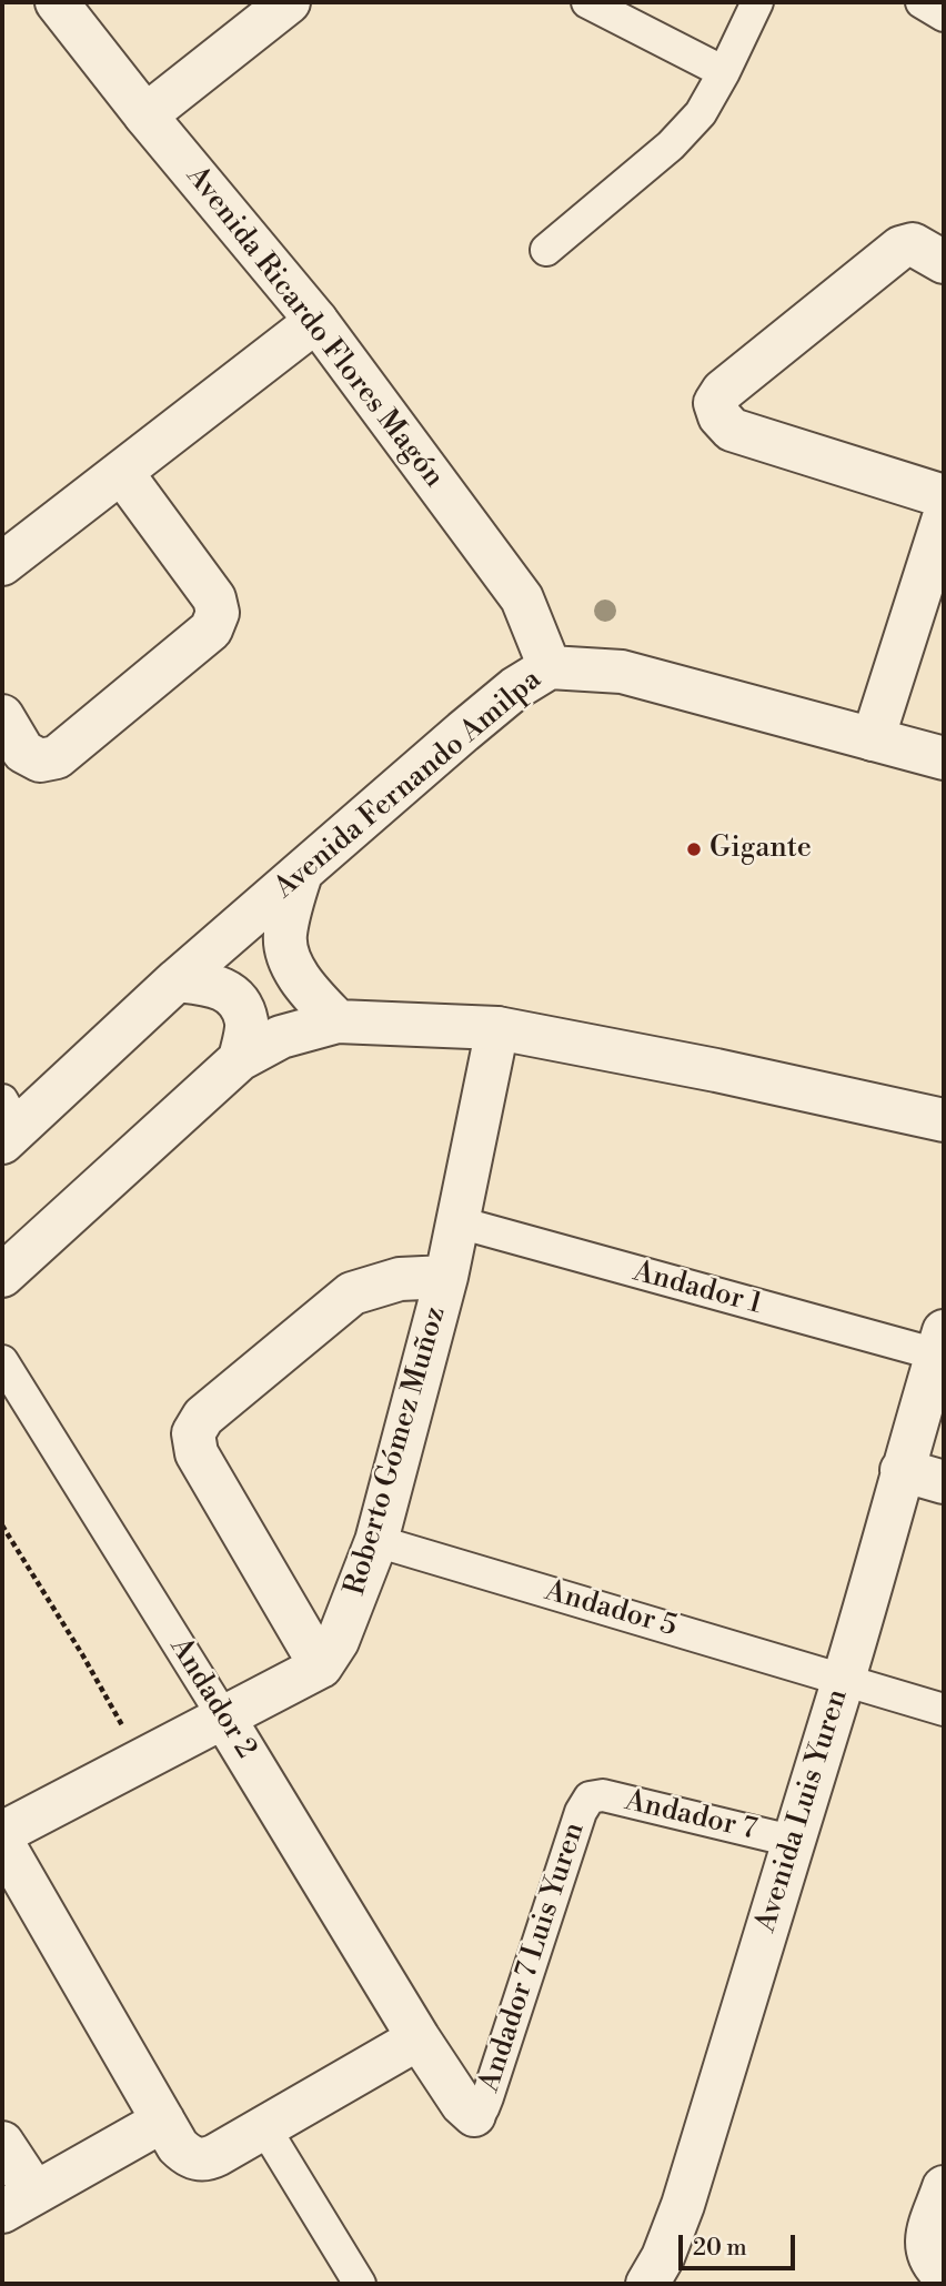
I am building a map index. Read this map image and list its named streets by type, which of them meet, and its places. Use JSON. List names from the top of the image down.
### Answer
{
  "streets": {
    "street": [
      "Avenida Ricardo Flores Magón",
      "Avenida Fernando Amilpa",
      "Andador 1",
      "Roberto Gómez Muñoz",
      "Andador 5",
      "Andador 2",
      "Avenida Luis Yuren",
      "Andador 7",
      "Andador 7 Luis Yuren"
    ]
  },
  "crossings": [
    ["Avenida Ricardo Flores Magón", "Avenida Fernando Amilpa"],
    ["Andador 1", "Roberto Gómez Muñoz"],
    ["Andador 1", "Avenida Luis Yuren"],
    ["Roberto Gómez Muñoz", "Andador 5"],
    ["Andador 5", "Avenida Luis Yuren"],
    ["Andador 2", "Andador 7 Luis Yuren"],
    ["Avenida Luis Yuren", "Andador 7"],
    ["Andador 7", "Andador 7 Luis Yuren"]
  ],
  "places": ["Gigante"],
  "scale_bar": "20 m"
}
